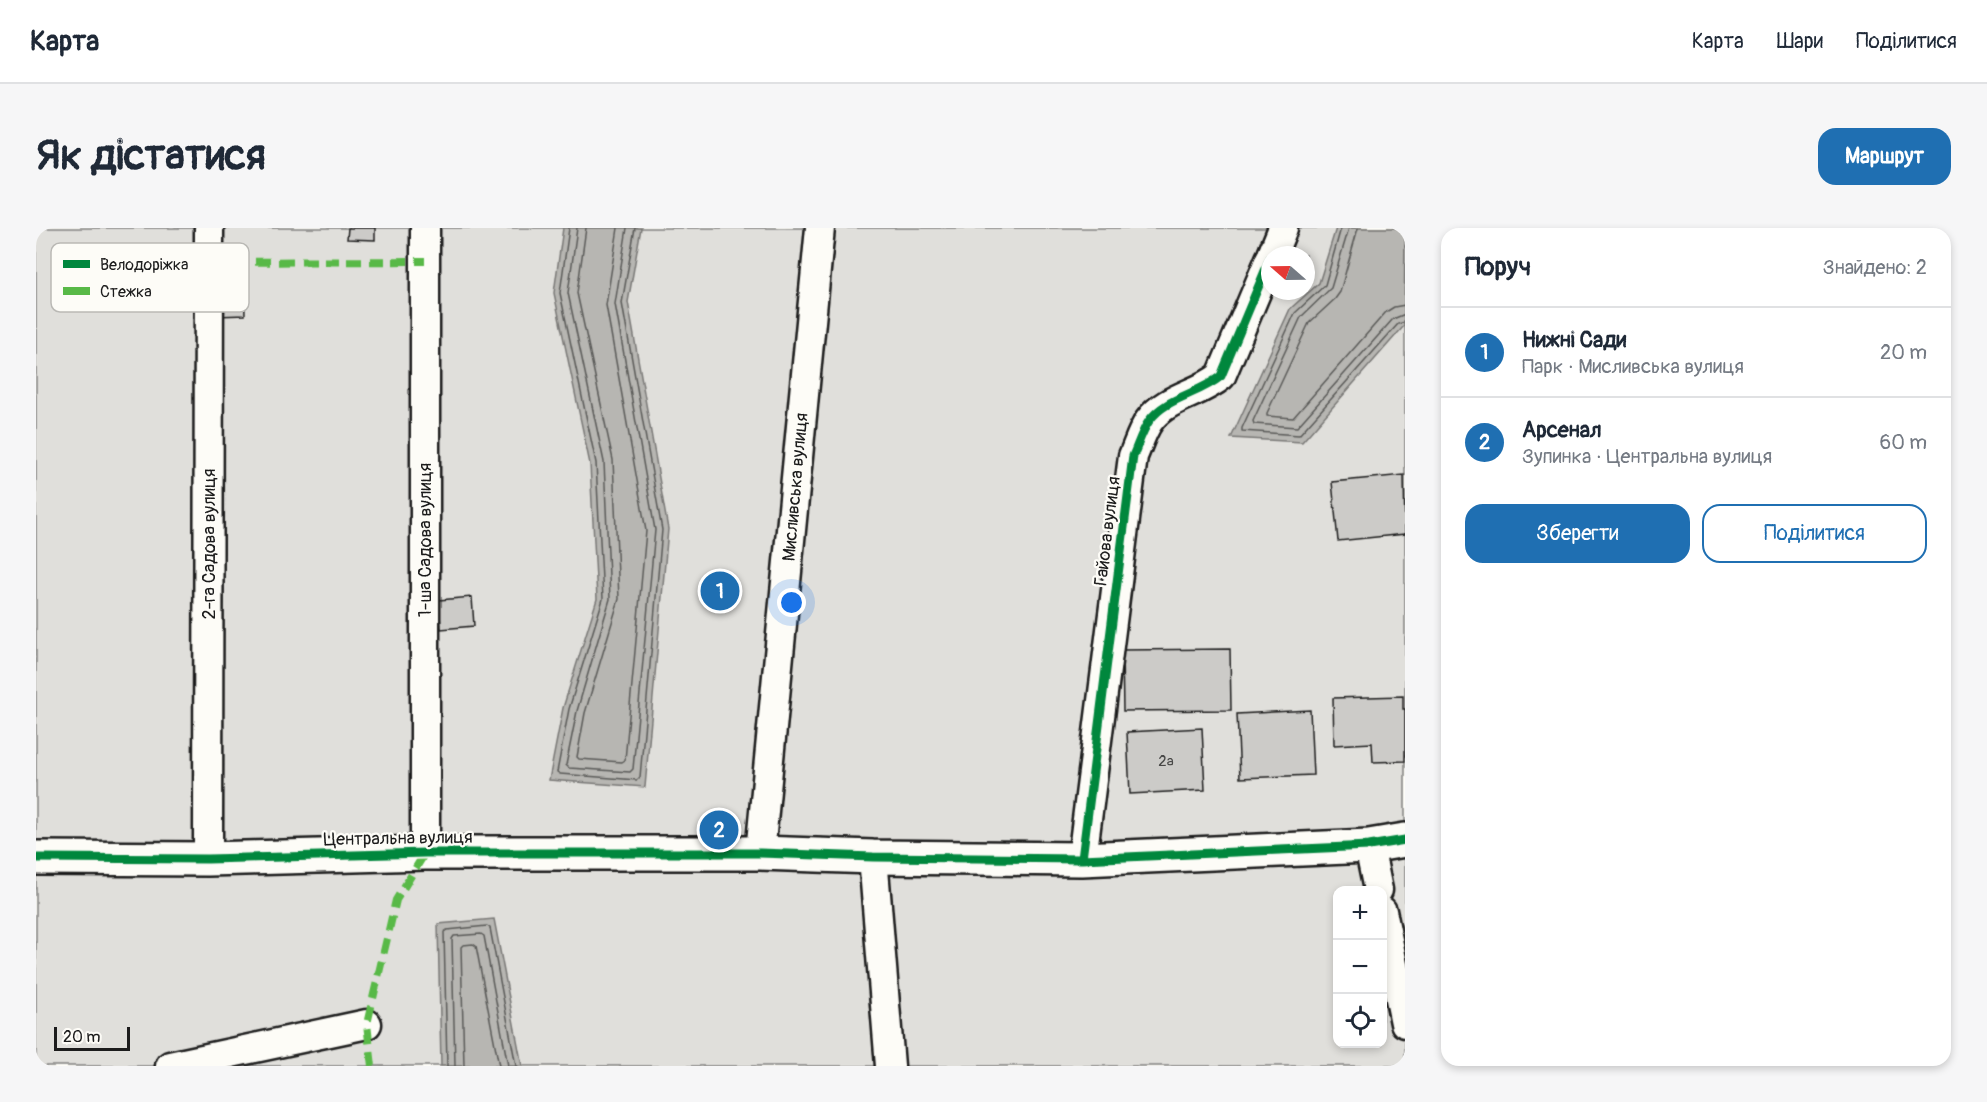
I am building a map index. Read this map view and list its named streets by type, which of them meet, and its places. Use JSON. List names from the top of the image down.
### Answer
{
  "streets": {
    "street": [
      "Мисливська вулиця",
      "Гайова вулиця",
      "1-ша Садова вулиця",
      "2-га Садова вулиця",
      "Центральна вулиця"
    ]
  },
  "crossings": [
    ["Мисливська вулиця", "Центральна вулиця"],
    ["Гайова вулиця", "Центральна вулиця"],
    ["1-ша Садова вулиця", "Центральна вулиця"],
    ["2-га Садова вулиця", "Центральна вулиця"]
  ],
  "house_numbers": ["2а"],
  "legend": ["Велодоріжка", "Стежка"],
  "scale_bar": "20 m",
  "north": "left",
  "page": {
    "header": "Карта",
    "nav": ["Карта", "Шари", "Поділитися"],
    "buttons": [
      "Маршрут",
      ["Зберегти", "Поділитися"]
    ],
    "title": "Як дістатися",
    "heading": ["Поруч", "Знайдено: 2"],
    "list": [
      {
        "mark": "1",
        "name": "Нижні Сади",
        "note": "Парк · Мисливська вулиця",
        "value": "20 m"
      },
      {
        "mark": "2",
        "name": "Арсенал",
        "note": "Зупинка · Центральна вулиця",
        "value": "60 m"
      }
    ],
    "pins": ["1", "2"],
    "map_buttons": ["+", "−"],
    "scale": "20 m"
  }
}
